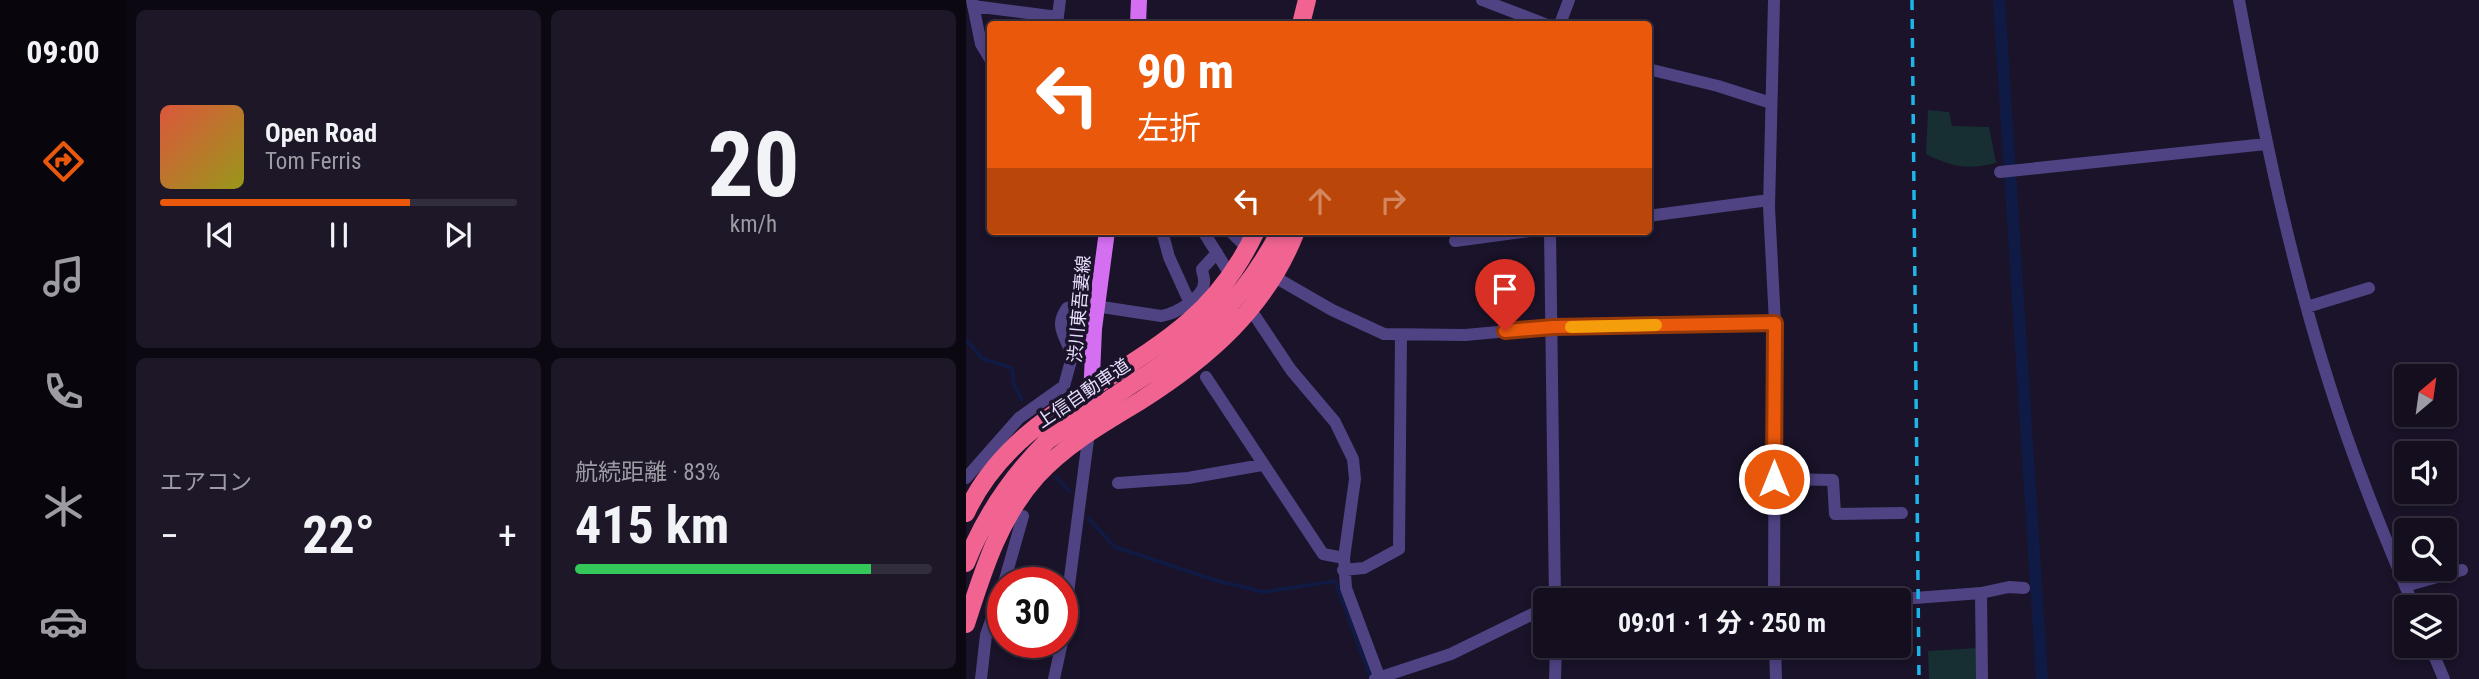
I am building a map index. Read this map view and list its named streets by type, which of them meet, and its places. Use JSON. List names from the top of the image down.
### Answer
{
  "streets": {
    "highway": ["上信自動車道"],
    "main road": ["渋川東吾妻線"]
  },
  "north": "top right",
  "page": {
    "tabs": "09:00",
    "tile": [
      ["20", "km/h"],
      "エアコン",
      ["航続距離 · 83%", "415 km"]
    ],
    "turn": ["90 m", "左折"],
    "song": ["Open Road", "Tom Ferris"],
    "heat": ["−", "22°", "+"],
    "limit": "30",
    "trip": "09:01 · 1 分 · 250 m"
  }
}
